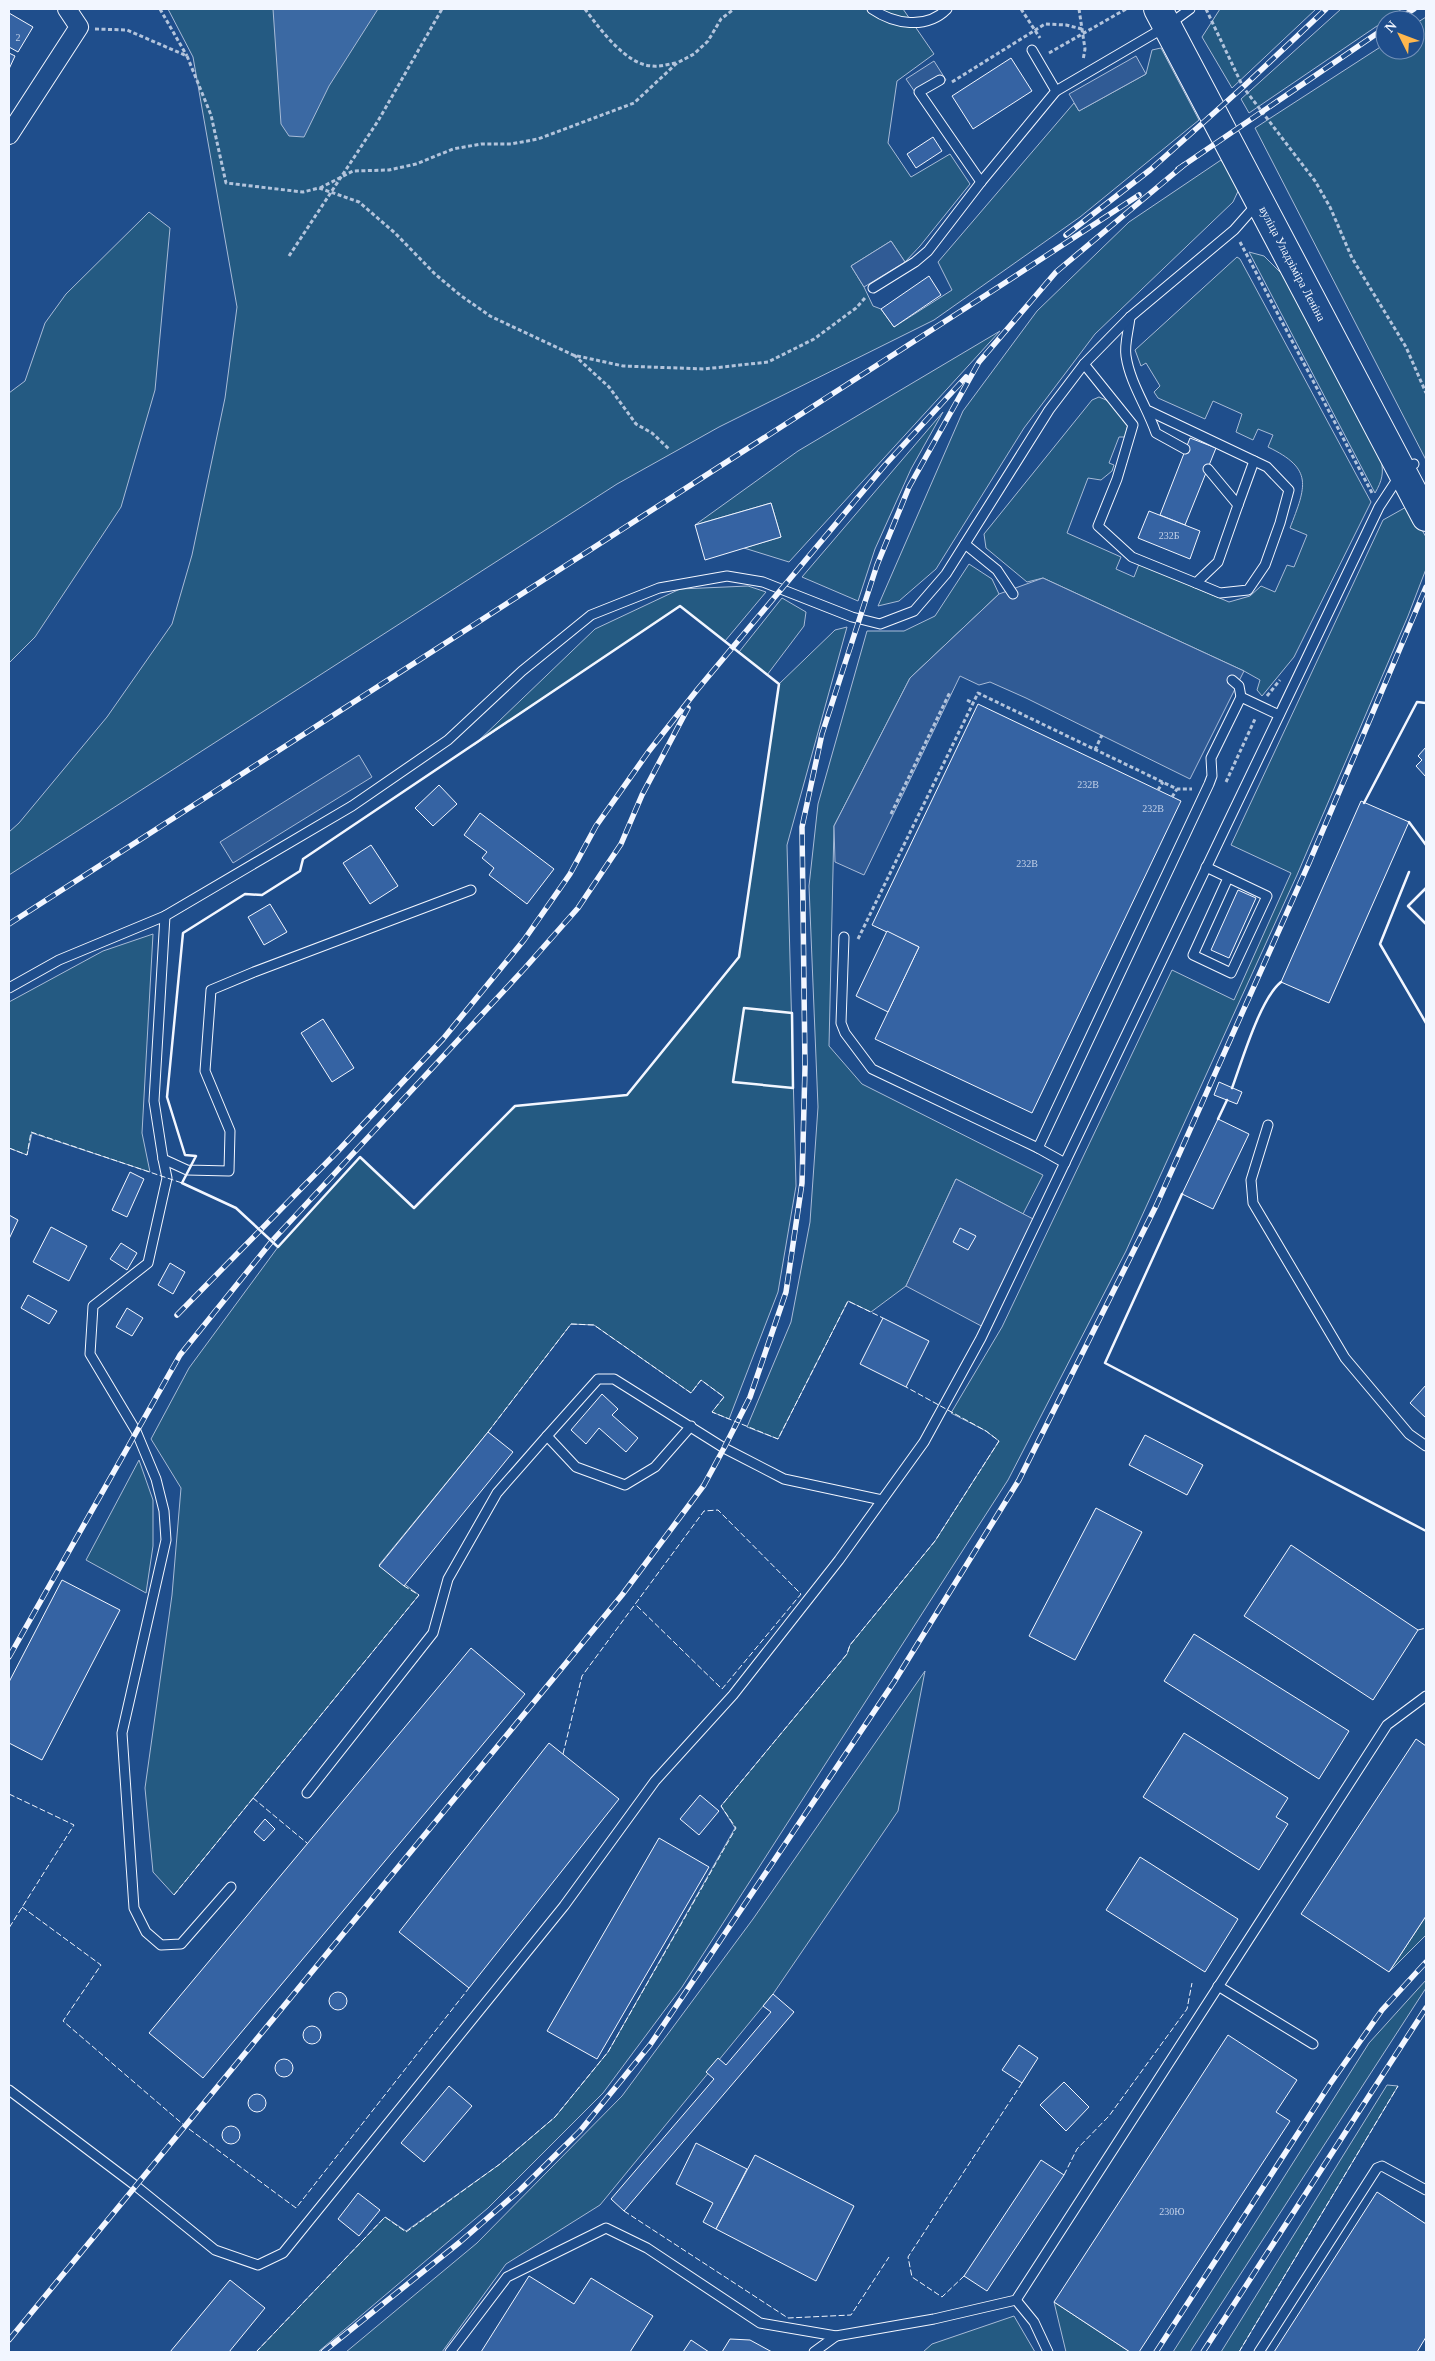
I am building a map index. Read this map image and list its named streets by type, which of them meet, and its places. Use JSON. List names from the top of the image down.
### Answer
{
  "streets": {
    "main road": ["вуліца Уладзіміра Леніна"]
  },
  "house_numbers": [
    "2",
    "232Б",
    "232В",
    "232В",
    "232В",
    "230Ю"
  ],
  "north": "top left"
}
